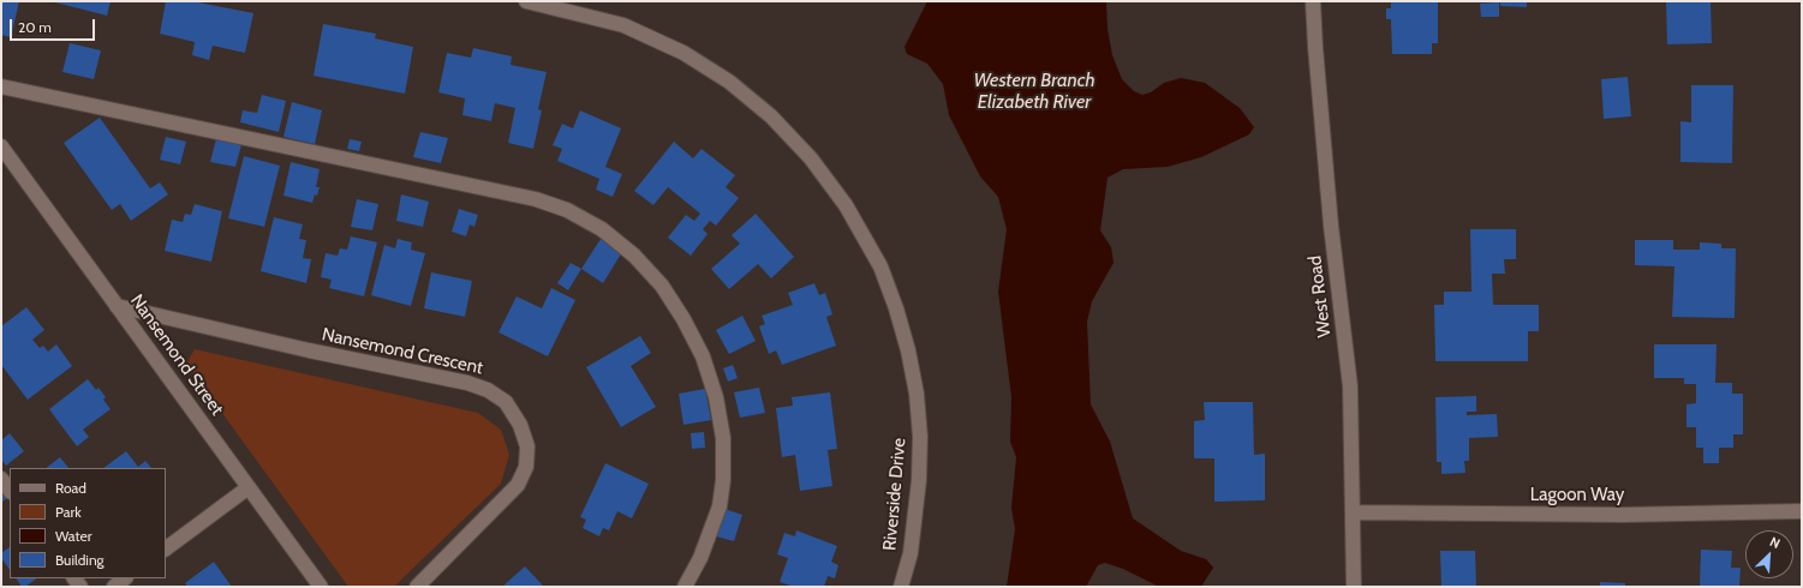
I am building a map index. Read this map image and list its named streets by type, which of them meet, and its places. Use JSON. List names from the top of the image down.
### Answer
{
  "streets": {
    "street": [
      "West Road",
      "Nansemond Crescent",
      "Nansemond Street",
      "Riverside Drive",
      "Lagoon Way"
    ]
  },
  "crossings": [
    ["West Road", "Lagoon Way"],
    ["Nansemond Crescent", "Nansemond Street"]
  ],
  "water": ["Western Branch Elizabeth River"],
  "legend": [
    "Road",
    "Park",
    "Water",
    "Building"
  ],
  "scale_bar": "20 m",
  "north": "top right"
}
